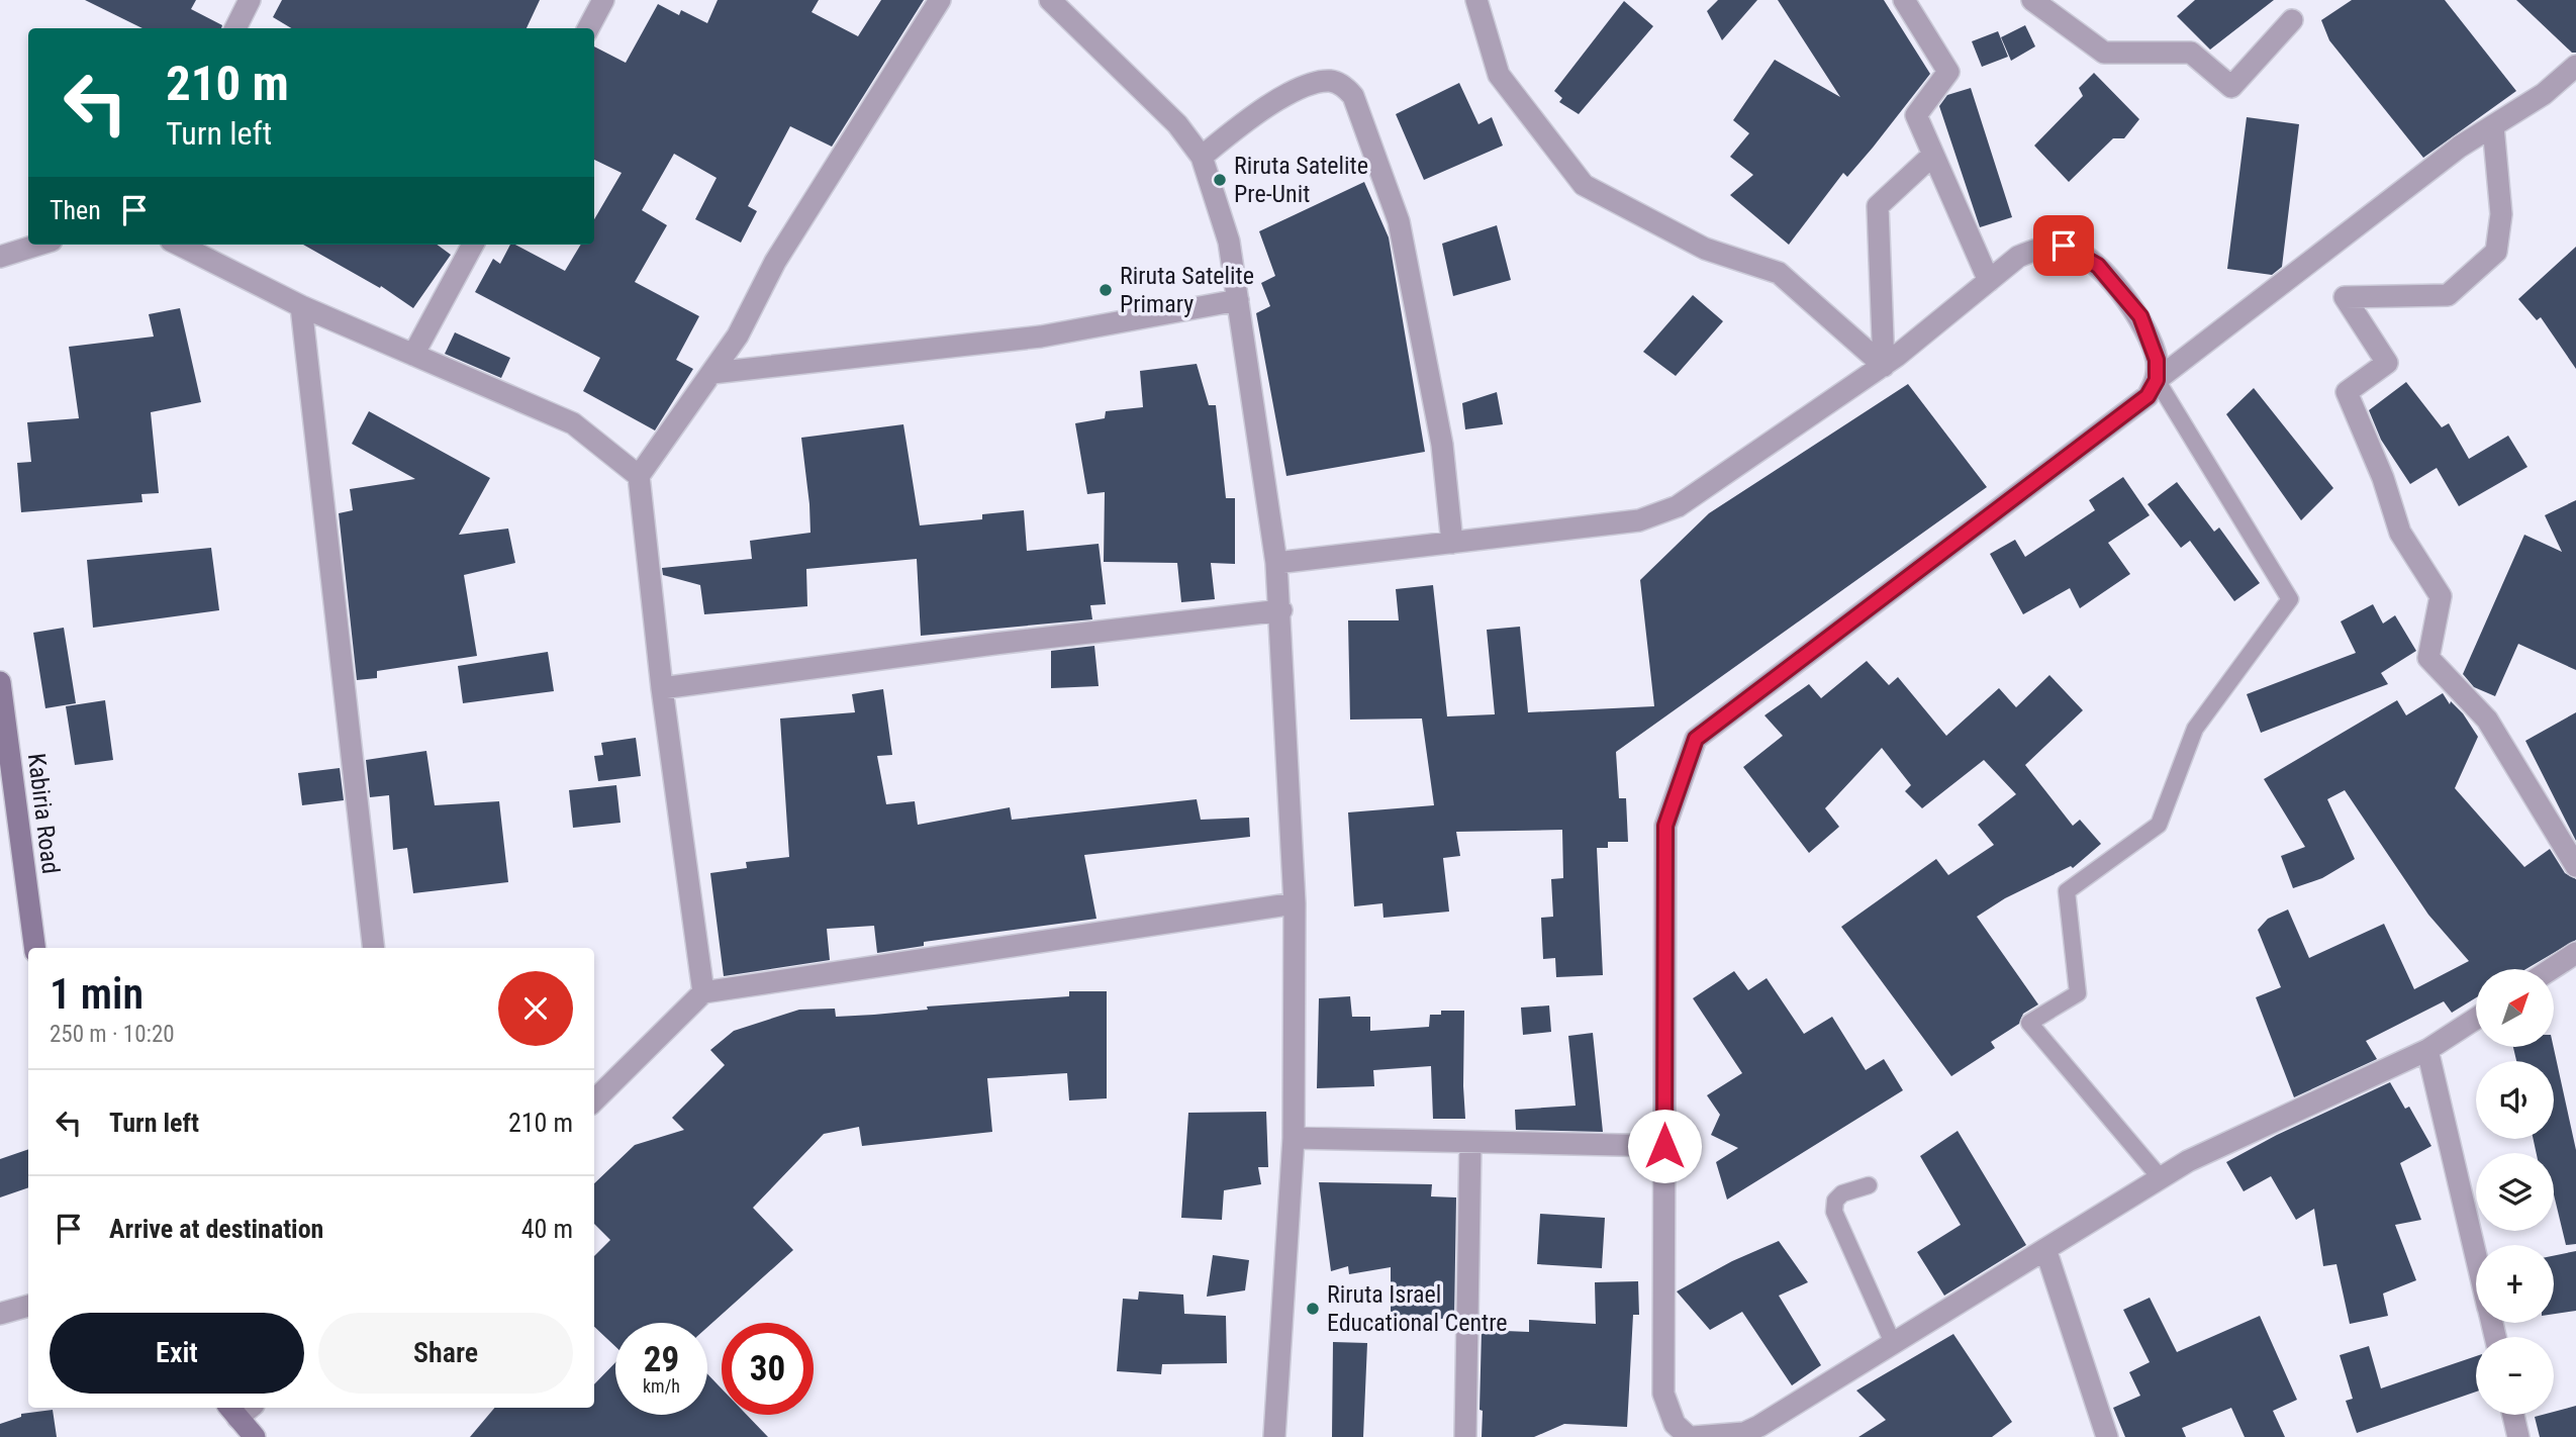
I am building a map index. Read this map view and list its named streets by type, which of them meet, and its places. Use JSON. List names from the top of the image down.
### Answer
{
  "streets": {
    "main road": ["Kabiria Road"]
  },
  "places": ["Riruta Satelite Pre-Unit", "Riruta Satelite Primary", "Riruta Israel Educational Centre"],
  "north": "top right",
  "page": {
    "turn": ["210 m", "Turn left"],
    "then": "Then",
    "heading": ["1 min", "250 m · 10:20"],
    "map_buttons": ["+", "−"],
    "list": [
      {
        "name": "Turn left",
        "value": "210 m"
      },
      {
        "name": "Arrive at destination",
        "value": "40 m"
      }
    ],
    "buttons": ["Exit", "Share"],
    "speed": "29 km/h",
    "limit": "30"
  }
}
